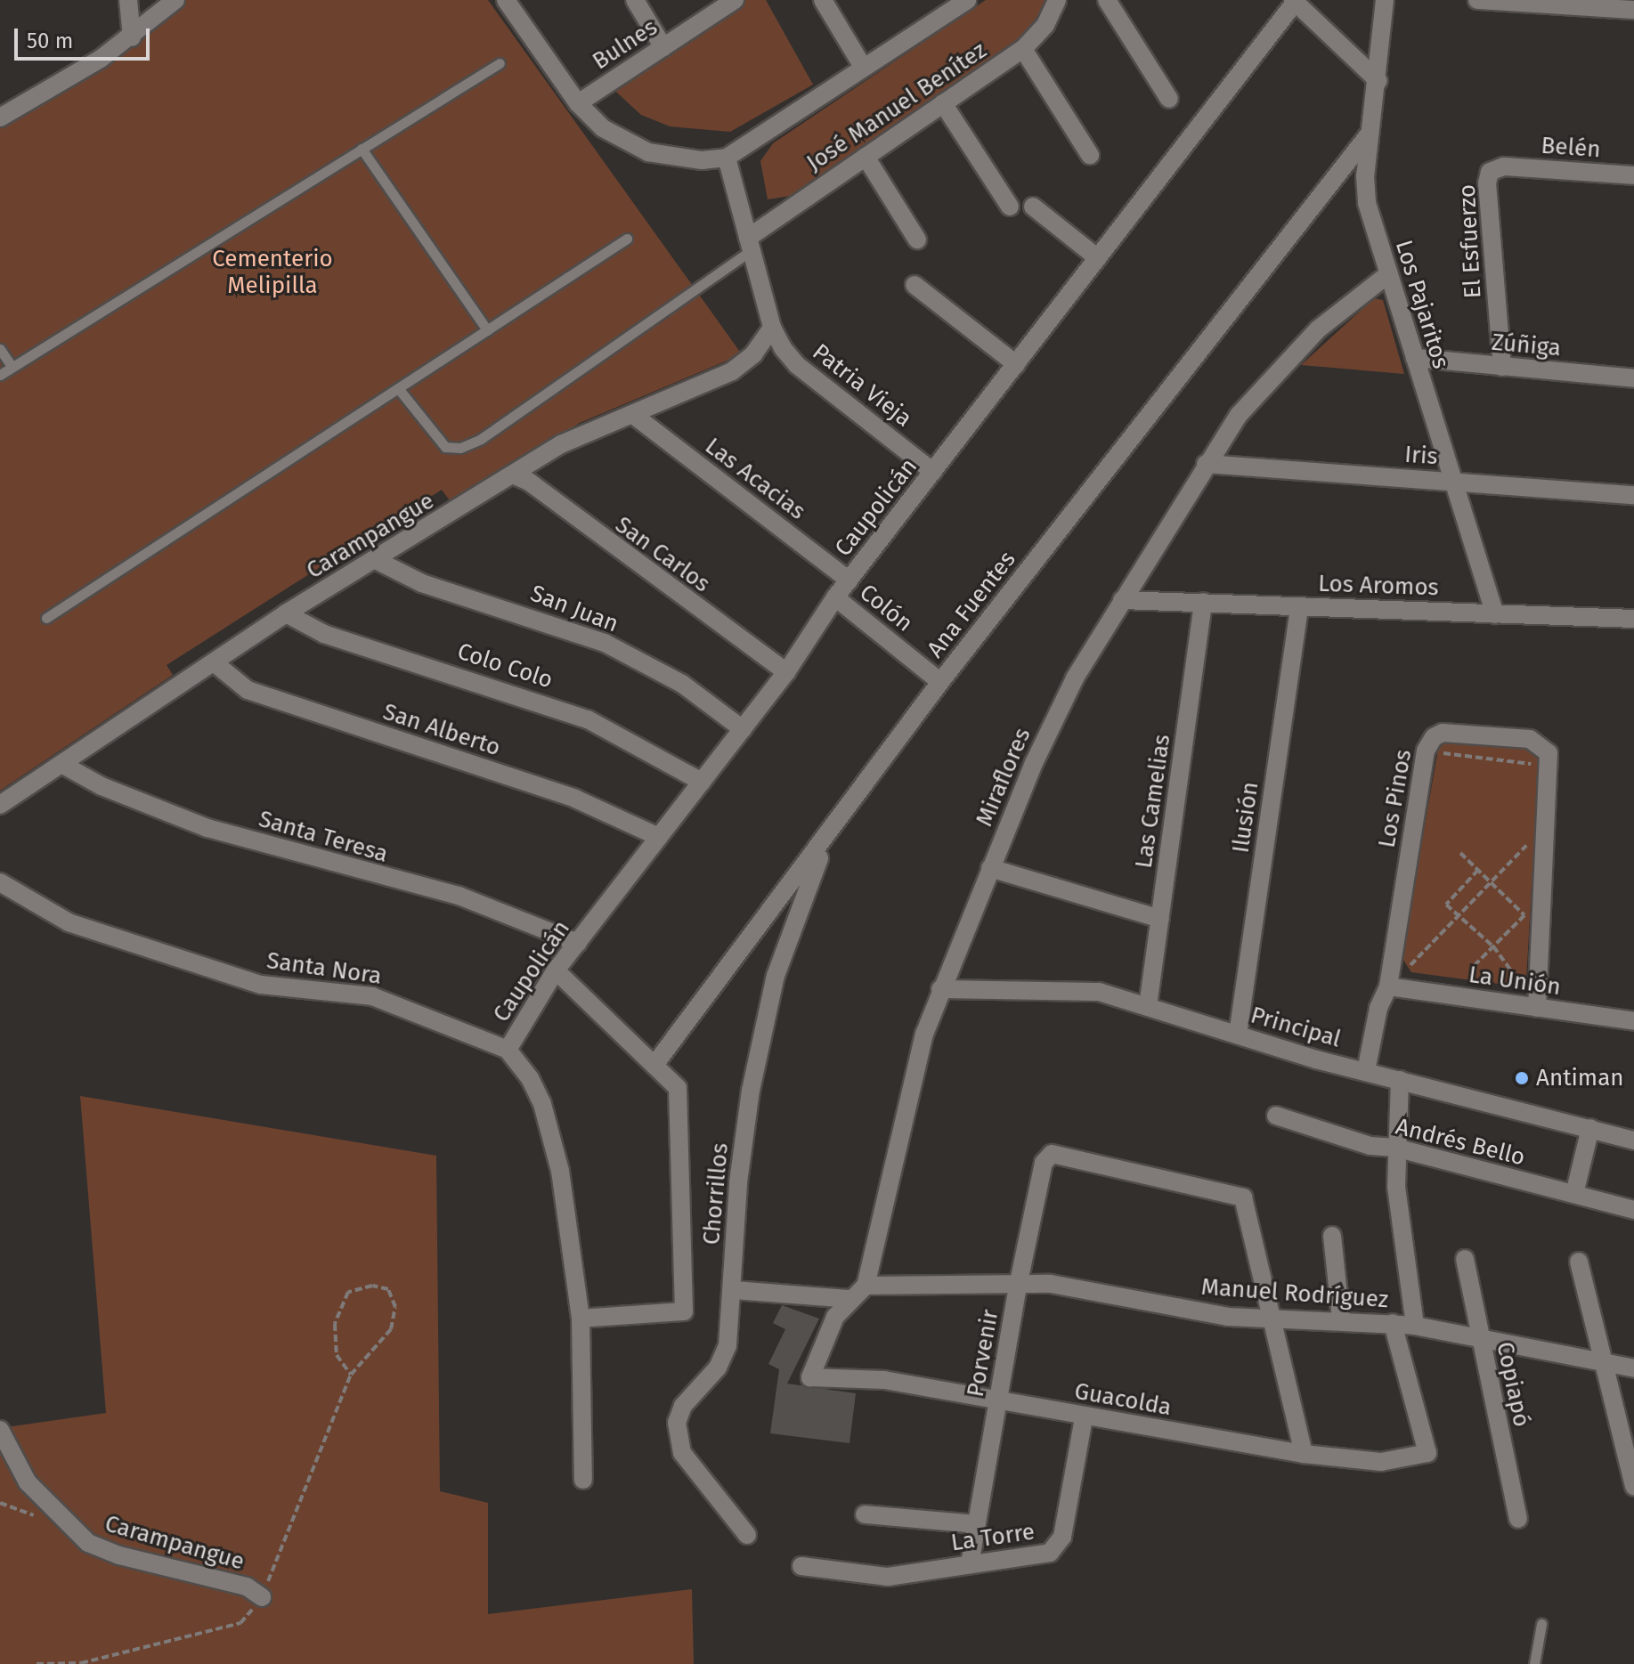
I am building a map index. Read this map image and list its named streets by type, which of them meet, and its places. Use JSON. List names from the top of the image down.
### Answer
{
  "streets": {
    "street": [
      "Bulnes",
      "José Manuel Benítez",
      "Belén",
      "El Esfuerzo",
      "Los Pajaritos",
      "Zúñiga",
      "Patria Vieja",
      "Iris",
      "Las Acacias",
      "Caupolicán",
      "Carampangue",
      "San Carlos",
      "Los Aromos",
      "Ana Fuentes",
      "Colón",
      "San Juan",
      "Colo Colo",
      "San Alberto",
      "Miraflores",
      "Los Pinos",
      "Las Camelias",
      "Ilusión",
      "Santa Teresa",
      "Santa Nora",
      "La Unión",
      "Principal",
      "Andrés Bello",
      "Chorrillos",
      "Manuel Rodríguez",
      "Porvenir",
      "Copiapó",
      "Guacolda",
      "La Torre"
    ]
  },
  "crossings": [
    ["José Manuel Benítez", "Patria Vieja"],
    ["Belén", "El Esfuerzo"],
    ["El Esfuerzo", "Zúñiga"],
    ["Los Pajaritos", "Zúñiga"],
    ["Los Pajaritos", "Iris"],
    ["Los Pajaritos", "Los Aromos"],
    ["Los Pajaritos", "Ana Fuentes"],
    ["Los Pajaritos", "Miraflores"],
    ["Patria Vieja", "Caupolicán"],
    ["Patria Vieja", "Carampangue"],
    ["Iris", "Miraflores"],
    ["Las Acacias", "Caupolicán"],
    ["Las Acacias", "Carampangue"],
    ["Caupolicán", "San Carlos"],
    ["Caupolicán", "Colón"],
    ["Caupolicán", "San Juan"],
    ["Caupolicán", "Colo Colo"],
    ["Caupolicán", "San Alberto"],
    ["Caupolicán", "Santa Teresa"],
    ["Caupolicán", "Santa Nora"],
    ["Carampangue", "San Carlos"],
    ["Carampangue", "San Juan"],
    ["Carampangue", "Colo Colo"],
    ["Carampangue", "San Alberto"],
    ["Carampangue", "Santa Teresa"],
    ["Los Aromos", "Miraflores"],
    ["Los Aromos", "Las Camelias"],
    ["Los Aromos", "Ilusión"],
    ["Ana Fuentes", "Colón"],
    ["Ana Fuentes", "Chorrillos"],
    ["Miraflores", "Principal"],
    ["Miraflores", "Manuel Rodríguez"],
    ["Los Pinos", "La Unión"],
    ["Los Pinos", "Principal"],
    ["Las Camelias", "Principal"],
    ["Ilusión", "Principal"],
    ["Manuel Rodríguez", "Porvenir"],
    ["Manuel Rodríguez", "Copiapó"],
    ["Manuel Rodríguez", "Guacolda"],
    ["Porvenir", "Guacolda"],
    ["Porvenir", "La Torre"],
    ["Guacolda", "La Torre"]
  ],
  "parks": ["Cementerio Melipilla"],
  "places": ["Antiman"],
  "scale_bar": "50 m"
}
